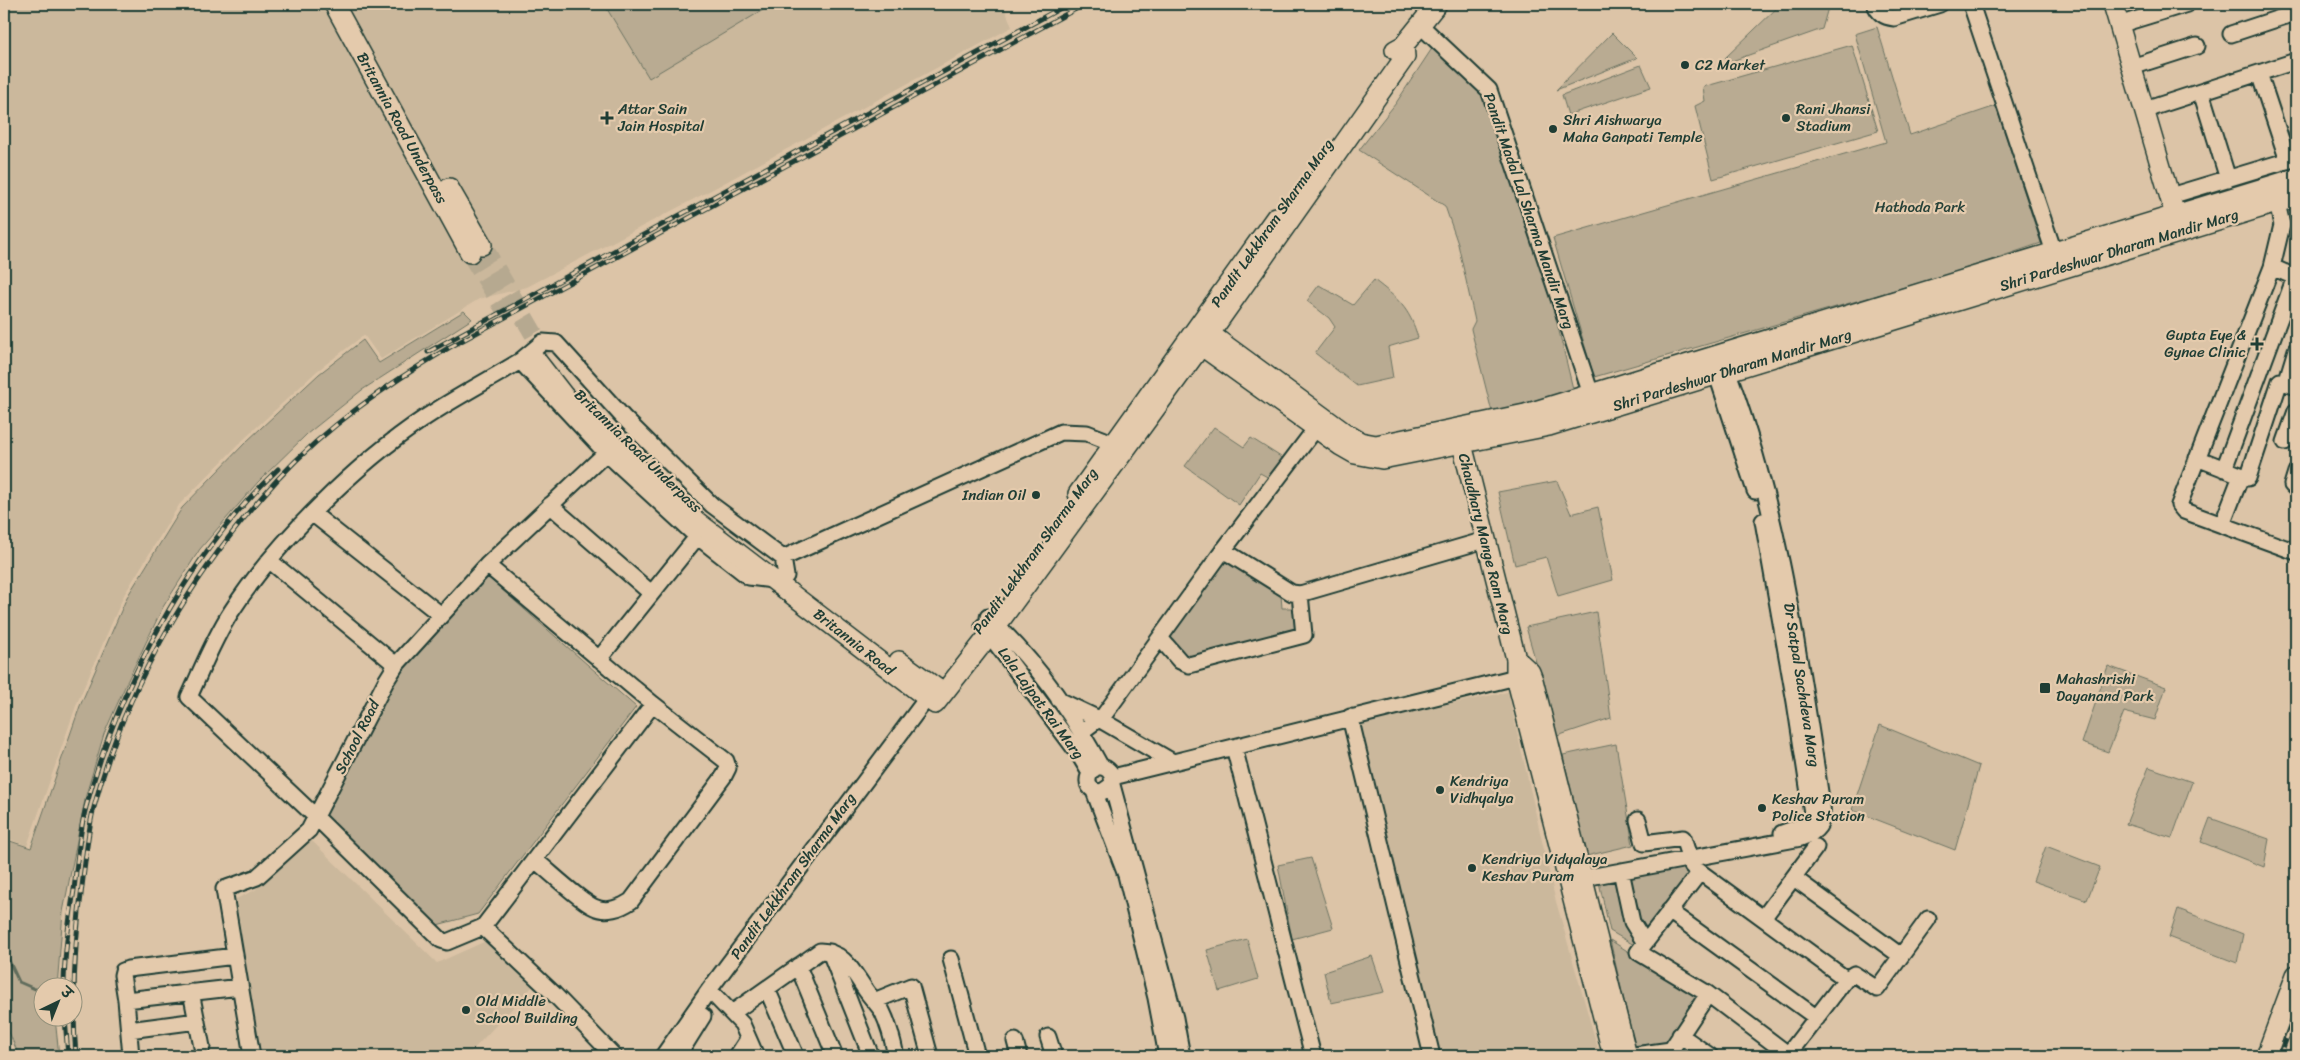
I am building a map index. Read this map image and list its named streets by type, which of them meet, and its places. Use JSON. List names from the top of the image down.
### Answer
{
  "streets": {
    "main road": [
      "Britannia Road Underpass",
      "Pandit Lekkhram Sharma Marg",
      "Shri Pardeshwar Dharam Mandir Marg",
      "Chaudhary Mange Ram Marg",
      "Britannia Road"
    ],
    "street": [
      "Pandit Madal Lal Sharma Mandir Marg",
      "Dr Satpal Sachdeva Marg",
      "Lala Lajpat Rai Marg",
      "School Road"
    ]
  },
  "crossings": [
    ["Britannia Road Underpass", "Britannia Road"],
    ["Pandit Madal Lal Sharma Mandir Marg", "Pandit Lekkhram Sharma Marg"],
    ["Pandit Madal Lal Sharma Mandir Marg", "Shri Pardeshwar Dharam Mandir Marg"],
    ["Pandit Lekkhram Sharma Marg", "Shri Pardeshwar Dharam Mandir Marg"],
    ["Pandit Lekkhram Sharma Marg", "Britannia Road"],
    ["Pandit Lekkhram Sharma Marg", "Lala Lajpat Rai Marg"],
    ["Shri Pardeshwar Dharam Mandir Marg", "Chaudhary Mange Ram Marg"],
    ["Shri Pardeshwar Dharam Mandir Marg", "Dr Satpal Sachdeva Marg"],
    ["Chaudhary Mange Ram Marg", "Dr Satpal Sachdeva Marg"]
  ],
  "parks": ["Hathoda Park"],
  "places": {
    "other": [
      "C2 Market",
      "Rani Jhansi Stadium",
      "Shri Aishwarya Maha Ganpati Temple",
      "Indian Oil",
      "Kendriya Vidhyalya",
      "Keshav Puram Police Station",
      "Kendriya Vidyalaya Keshav Puram",
      "Old Middle School Building"
    ],
    "health": ["Attar Sain Jain Hospital", "Gupta Eye & Gynae Clinic"],
    "transit": ["Mahashrishi Dayanand Park"]
  },
  "north": "top right"
}
